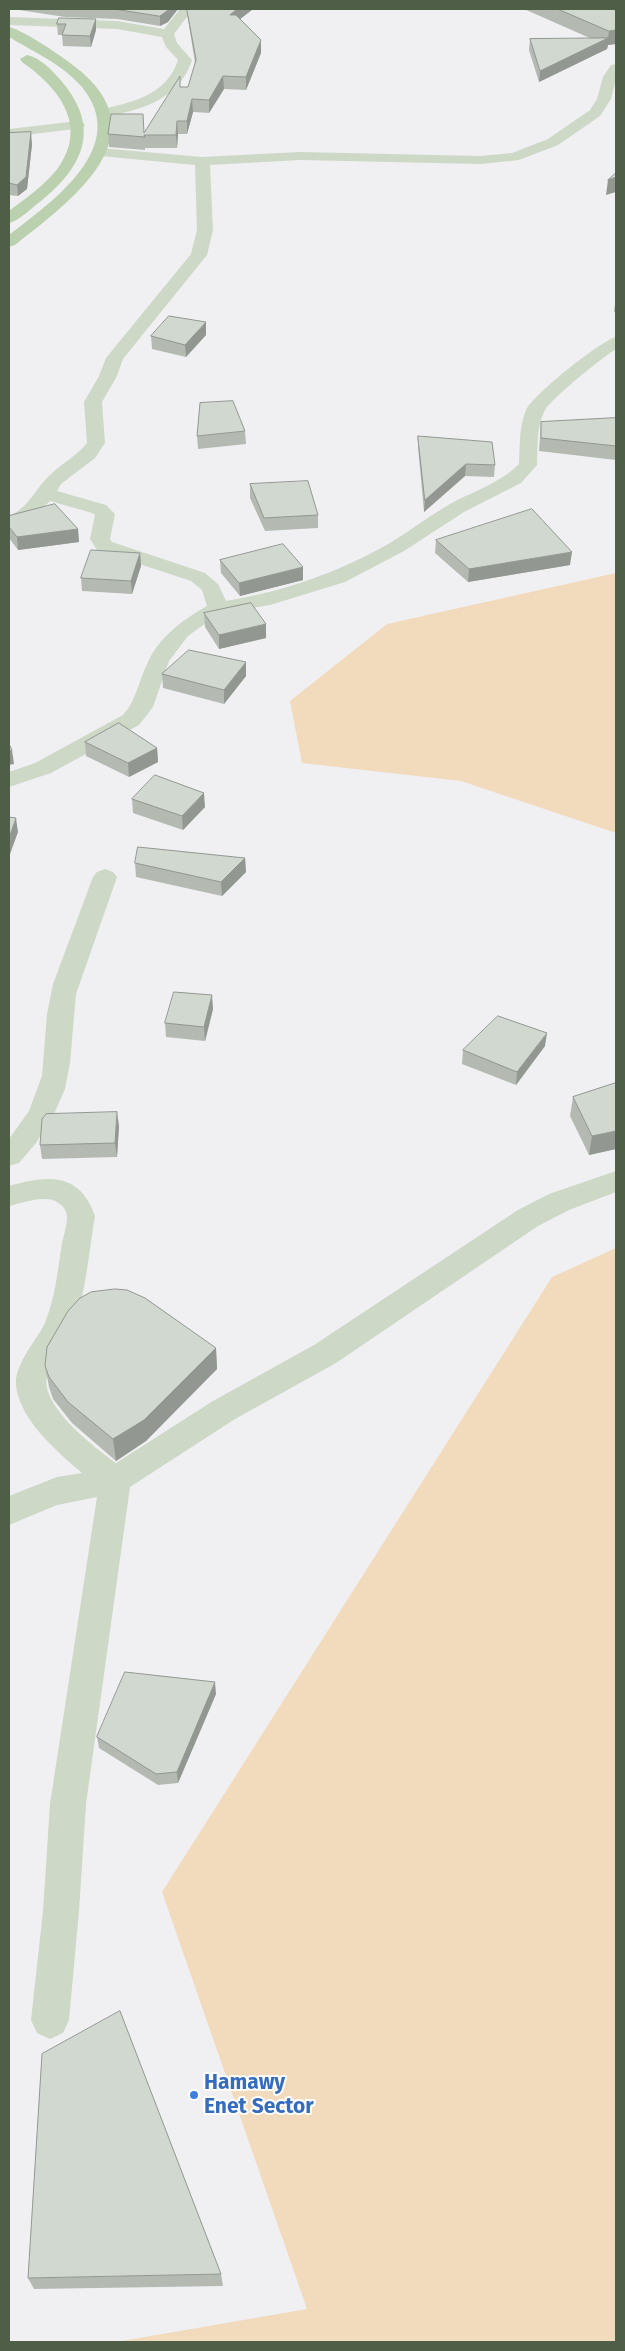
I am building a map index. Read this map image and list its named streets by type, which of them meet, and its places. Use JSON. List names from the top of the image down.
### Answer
{
  "places": ["Hamawy Enet Sector"]
}
